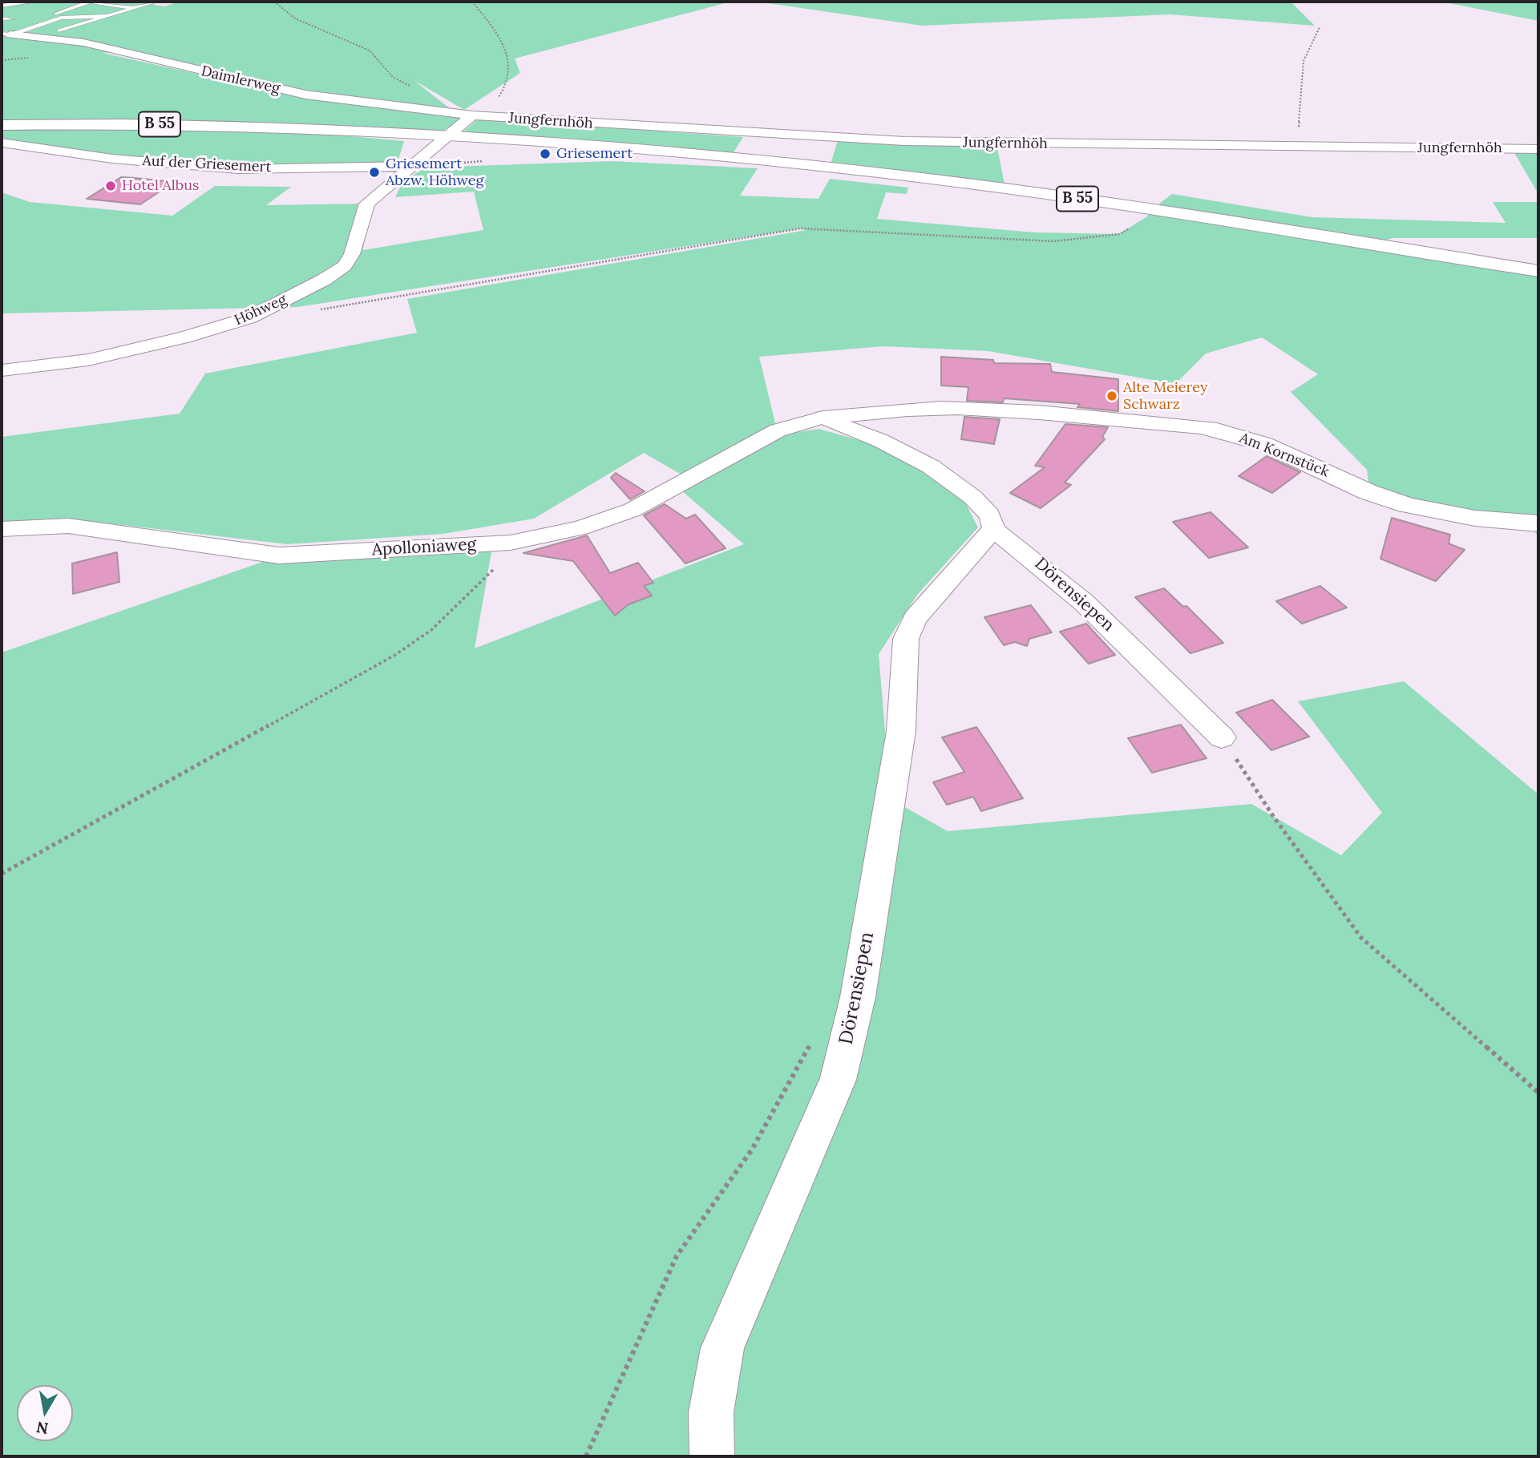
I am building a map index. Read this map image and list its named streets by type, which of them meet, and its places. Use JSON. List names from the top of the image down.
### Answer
{
  "streets": {
    "main road": ["B 55", "Am Kornstück"],
    "street": [
      "Daimlerweg",
      "Jungfernhöh",
      "Auf der Griesemert",
      "Höhweg",
      "Apolloniaweg",
      "Dörensiepen"
    ]
  },
  "crossings": [
    ["Daimlerweg", "Jungfernhöh"],
    ["Daimlerweg", "Höhweg"],
    ["Jungfernhöh", "Höhweg"],
    ["B 55", "Höhweg"],
    ["Auf der Griesemert", "Höhweg"],
    ["Am Kornstück", "Apolloniaweg"],
    ["Am Kornstück", "Dörensiepen"],
    ["Apolloniaweg", "Dörensiepen"]
  ],
  "places": [
    "Griesemert",
    "Griesemert Abzw. Höhweg",
    "Hotel Albus",
    "Alte Meierey Schwarz"
  ],
  "north": "bottom"
}
